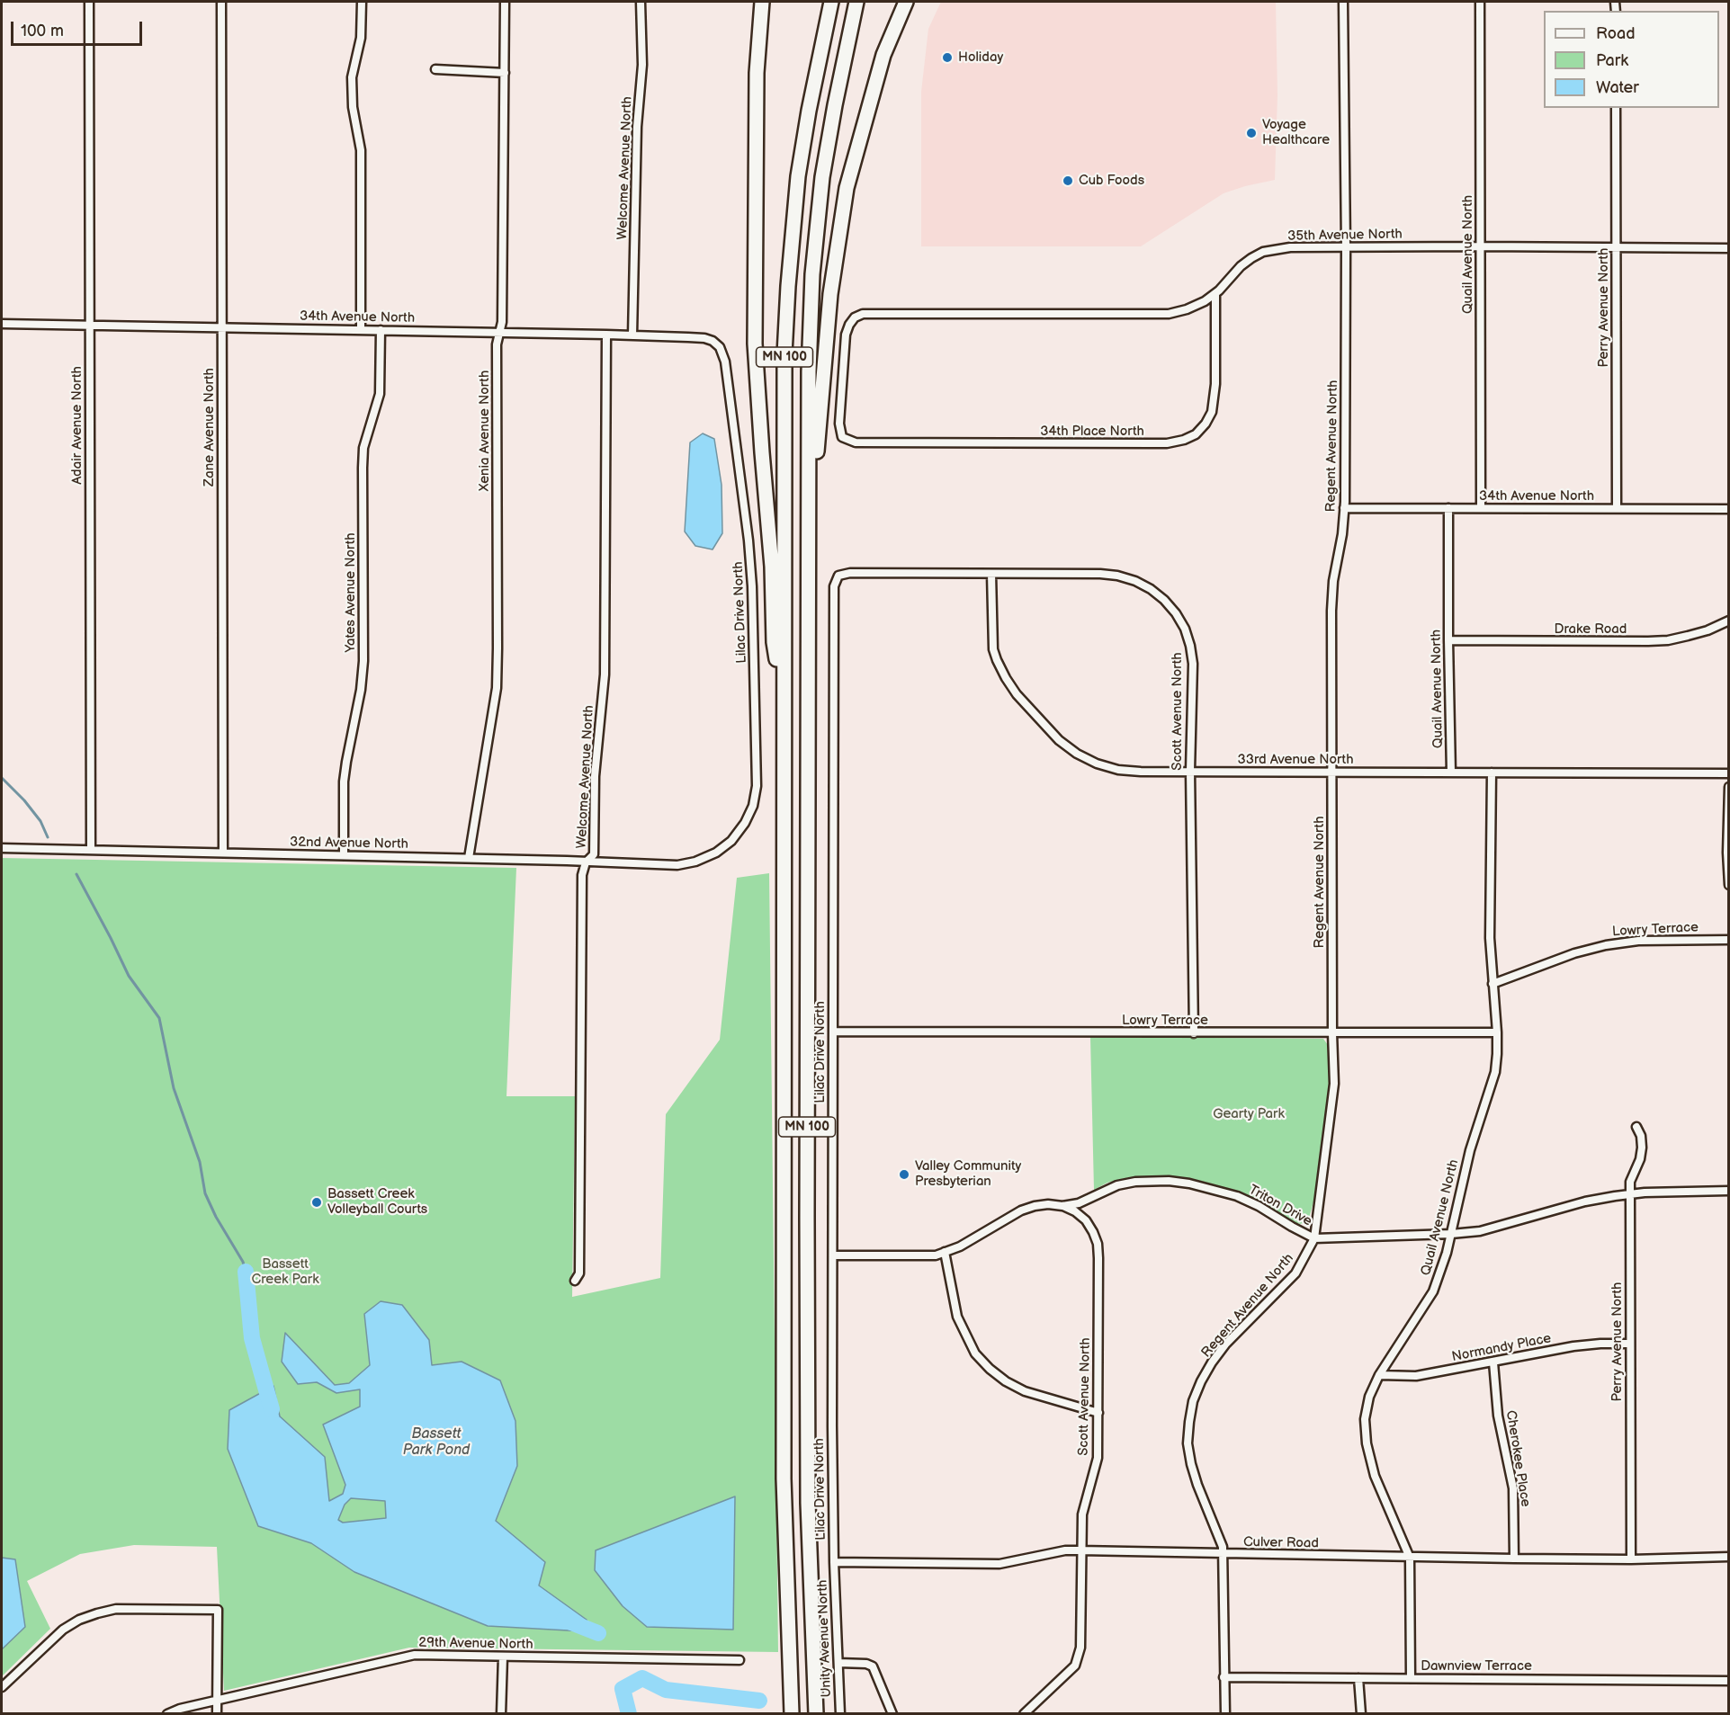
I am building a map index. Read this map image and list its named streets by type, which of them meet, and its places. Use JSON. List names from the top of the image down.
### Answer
{
  "streets": {
    "highway": ["MN 100"],
    "street": [
      "Welcome Avenue North",
      "35th Avenue North",
      "Quail Avenue North",
      "Perry Avenue North",
      "34th Avenue North",
      "Adair Avenue North",
      "Zane Avenue North",
      "Xenia Avenue North",
      "34th Place North",
      "Regent Avenue North",
      "Yates Avenue North",
      "Lilac Drive North",
      "Drake Road",
      "Scott Avenue North",
      "33rd Avenue North",
      "32nd Avenue North",
      "Lowry Terrace",
      "Triton Drive",
      "Normandy Place",
      "Cherokee Place",
      "Culver Road",
      "Unity Avenue North",
      "29th Avenue North",
      "Dawnview Terrace"
    ]
  },
  "crossings": [
    ["Welcome Avenue North", "34th Avenue North"],
    ["Welcome Avenue North", "32nd Avenue North"],
    ["35th Avenue North", "Quail Avenue North"],
    ["35th Avenue North", "Perry Avenue North"],
    ["35th Avenue North", "34th Place North"],
    ["35th Avenue North", "Regent Avenue North"],
    ["Quail Avenue North", "34th Avenue North"],
    ["Quail Avenue North", "Drake Road"],
    ["Quail Avenue North", "33rd Avenue North"],
    ["Quail Avenue North", "Lowry Terrace"],
    ["Quail Avenue North", "Triton Drive"],
    ["Quail Avenue North", "Normandy Place"],
    ["Quail Avenue North", "Culver Road"],
    ["Quail Avenue North", "Dawnview Terrace"],
    ["Perry Avenue North", "34th Avenue North"],
    ["Perry Avenue North", "Triton Drive"],
    ["Perry Avenue North", "Normandy Place"],
    ["Perry Avenue North", "Culver Road"],
    ["34th Avenue North", "Adair Avenue North"],
    ["34th Avenue North", "Zane Avenue North"],
    ["34th Avenue North", "Xenia Avenue North"],
    ["34th Avenue North", "Regent Avenue North"],
    ["34th Avenue North", "Yates Avenue North"],
    ["34th Avenue North", "Lilac Drive North"],
    ["Adair Avenue North", "32nd Avenue North"],
    ["Zane Avenue North", "32nd Avenue North"],
    ["Xenia Avenue North", "32nd Avenue North"],
    ["Regent Avenue North", "33rd Avenue North"],
    ["Regent Avenue North", "Lowry Terrace"],
    ["Regent Avenue North", "Triton Drive"],
    ["Regent Avenue North", "Culver Road"],
    ["Regent Avenue North", "Dawnview Terrace"],
    ["Yates Avenue North", "32nd Avenue North"],
    ["Lilac Drive North", "Scott Avenue North"],
    ["Lilac Drive North", "32nd Avenue North"],
    ["Lilac Drive North", "Lowry Terrace"],
    ["Lilac Drive North", "Triton Drive"],
    ["Lilac Drive North", "Culver Road"],
    ["Lilac Drive North", "Unity Avenue North"],
    ["Scott Avenue North", "33rd Avenue North"],
    ["Scott Avenue North", "Lowry Terrace"],
    ["Scott Avenue North", "Triton Drive"],
    ["Scott Avenue North", "Culver Road"],
    ["Normandy Place", "Cherokee Place"],
    ["Cherokee Place", "Culver Road"],
    ["Culver Road", "Unity Avenue North"]
  ],
  "water": ["Bassett Park Pond"],
  "parks": ["Gearty Park", "Bassett Creek Park"],
  "places": [
    "Holiday",
    "Voyage Healthcare",
    "Cub Foods",
    "Valley Community Presbyterian",
    "Bassett Creek Volleyball Courts"
  ],
  "legend": ["Road", "Park", "Water"],
  "scale_bar": "100 m"
}
